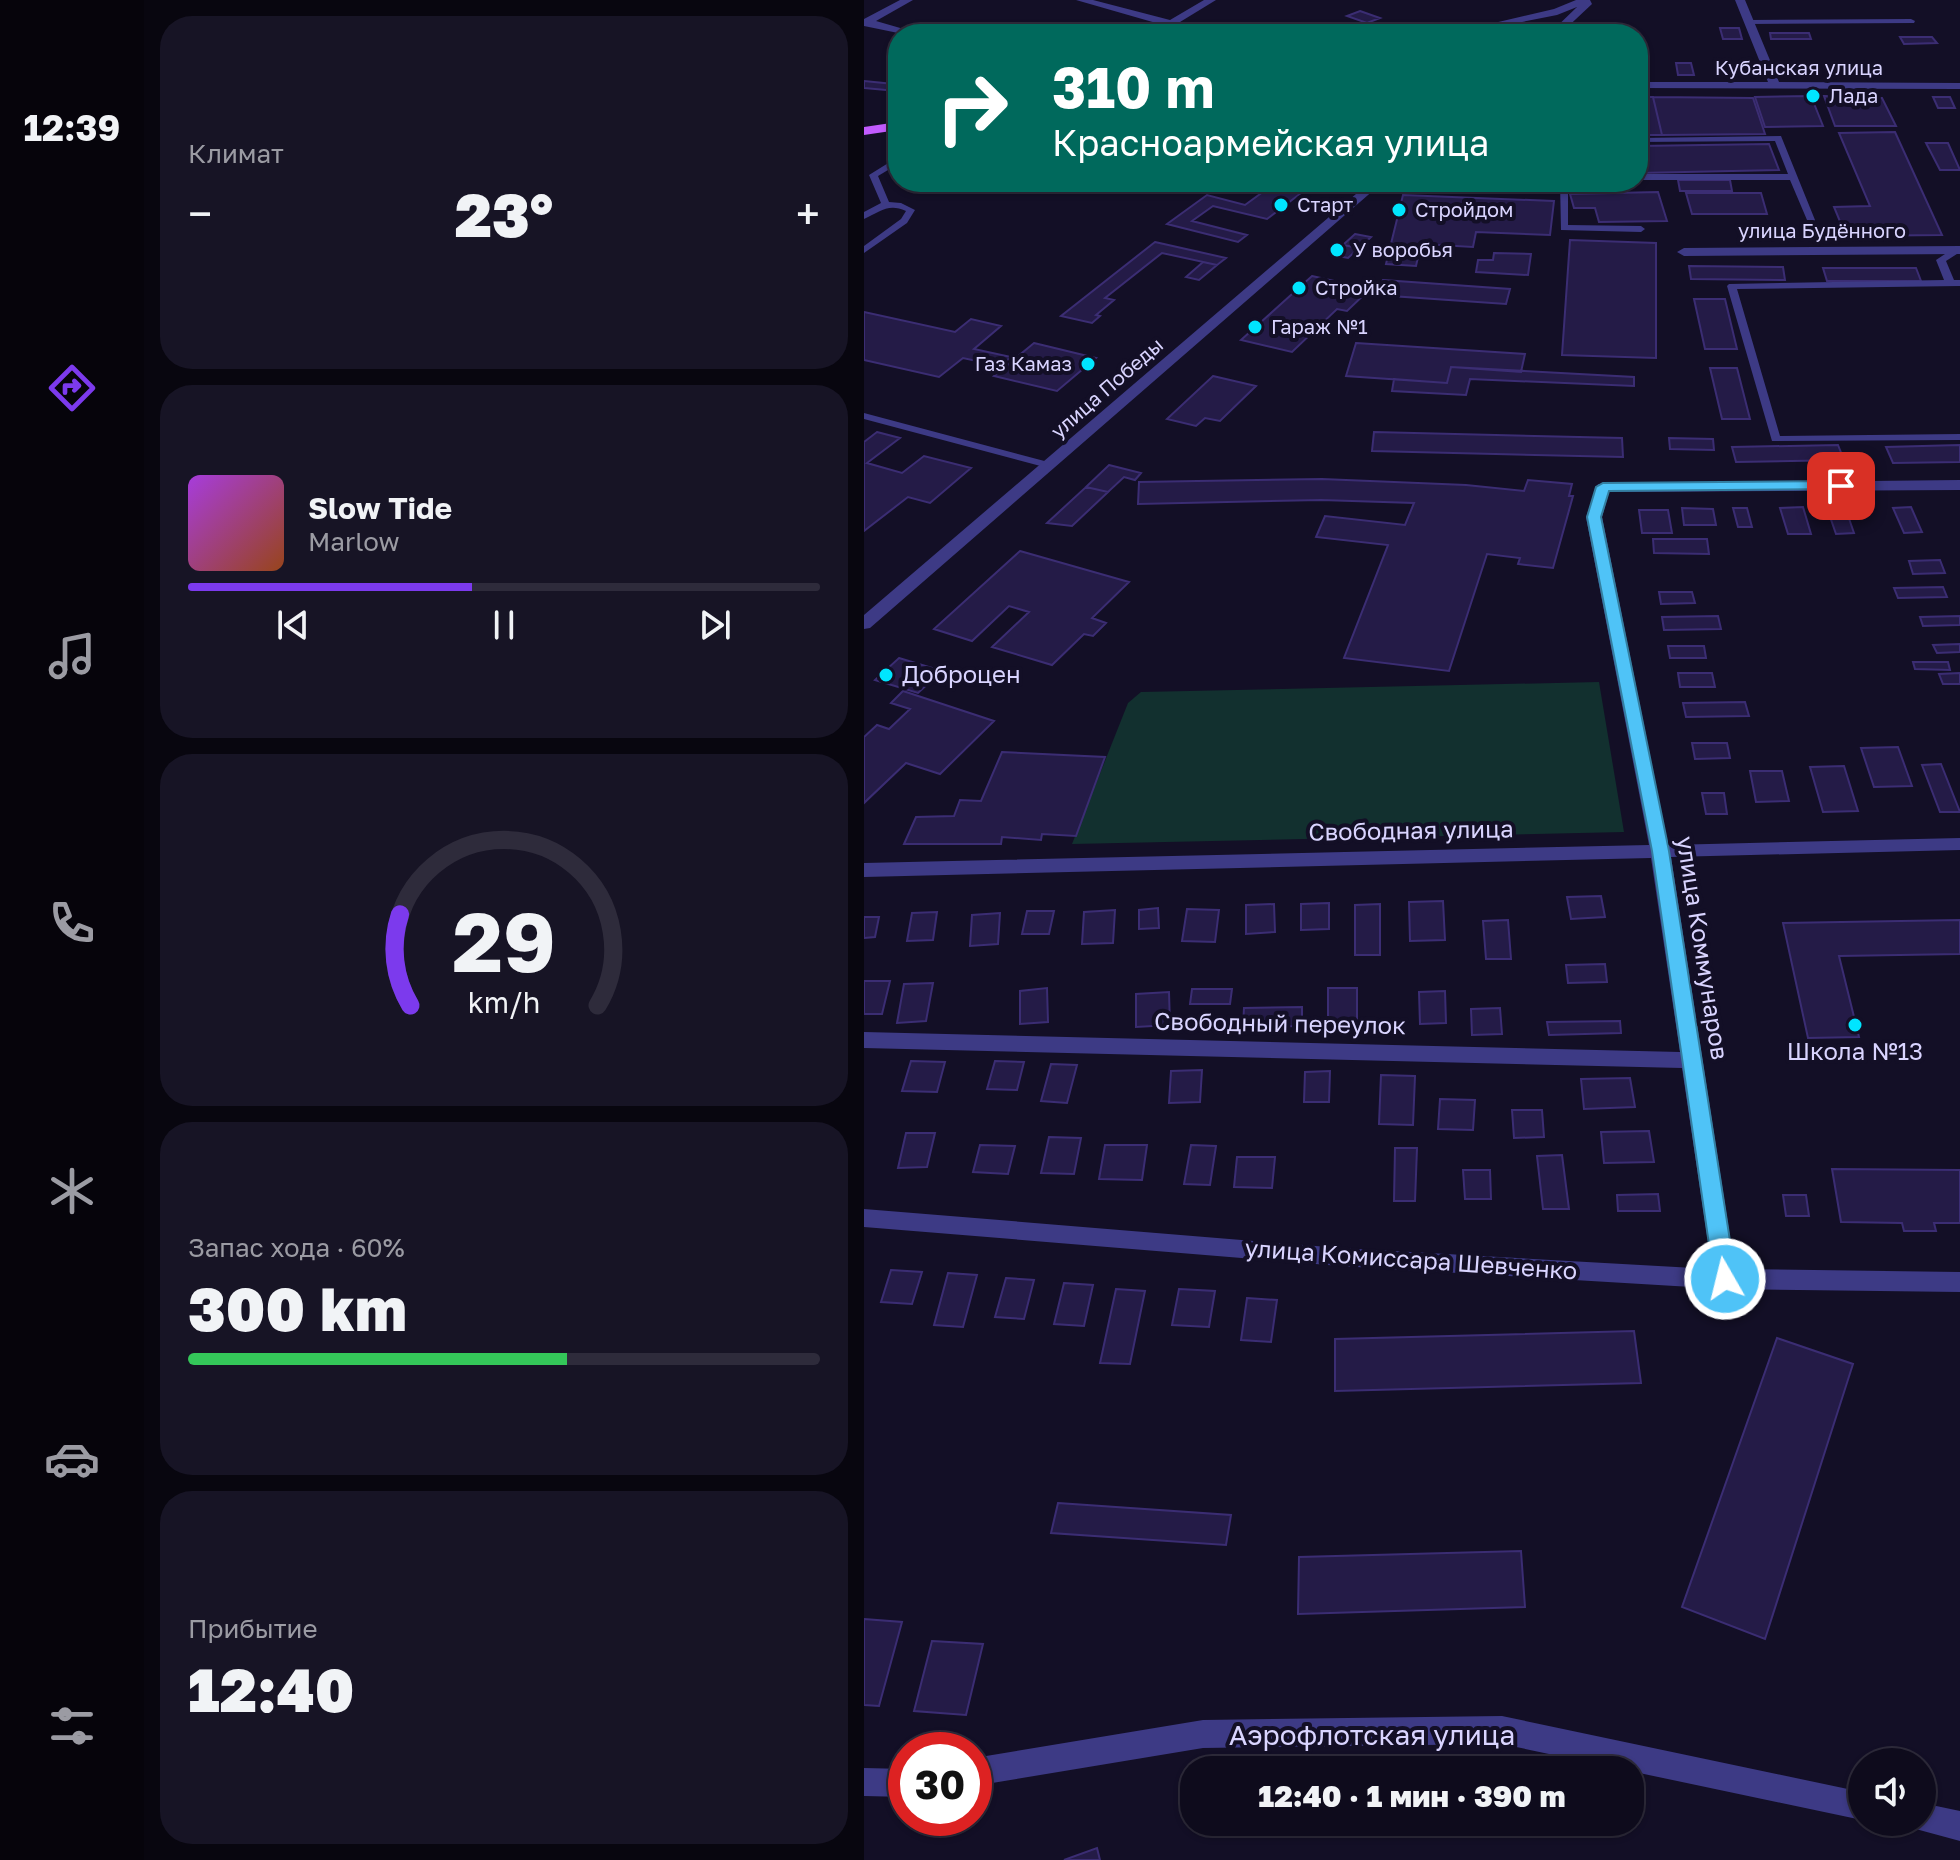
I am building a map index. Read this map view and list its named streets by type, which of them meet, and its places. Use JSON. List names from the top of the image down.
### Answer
{
  "streets": {
    "street": [
      "Кубанская улица",
      "улица Будённого",
      "улица Победы",
      "Свободная улица",
      "улица Коммунаров",
      "Свободный переулок",
      "улица Комиссара Шевченко",
      "Аэрофлотская улица"
    ]
  },
  "crossings": [
    ["Свободная улица", "улица Коммунаров"],
    ["улица Коммунаров", "Свободный переулок"],
    ["улица Коммунаров", "улица Комиссара Шевченко"]
  ],
  "places": [
    "Лада",
    "Старт",
    "Стройдом",
    "У воробья",
    "Стройка",
    "Гараж №1",
    "Газ Камаз",
    "Доброцен",
    "Школа №13"
  ],
  "page": {
    "tabs": "12:39",
    "tile": [
      "Климат",
      ["Запас хода · 60%", "300 km"],
      ["Прибытие", "12:40"]
    ],
    "turn": ["310 m", "Красноармейская улица"],
    "heat": ["−", "23°", "+"],
    "song": ["Slow Tide", "Marlow"],
    "limit": "30",
    "trip": "12:40 · 1 мин · 390 m",
    "gauge": ["29", "km/h"]
  }
}
